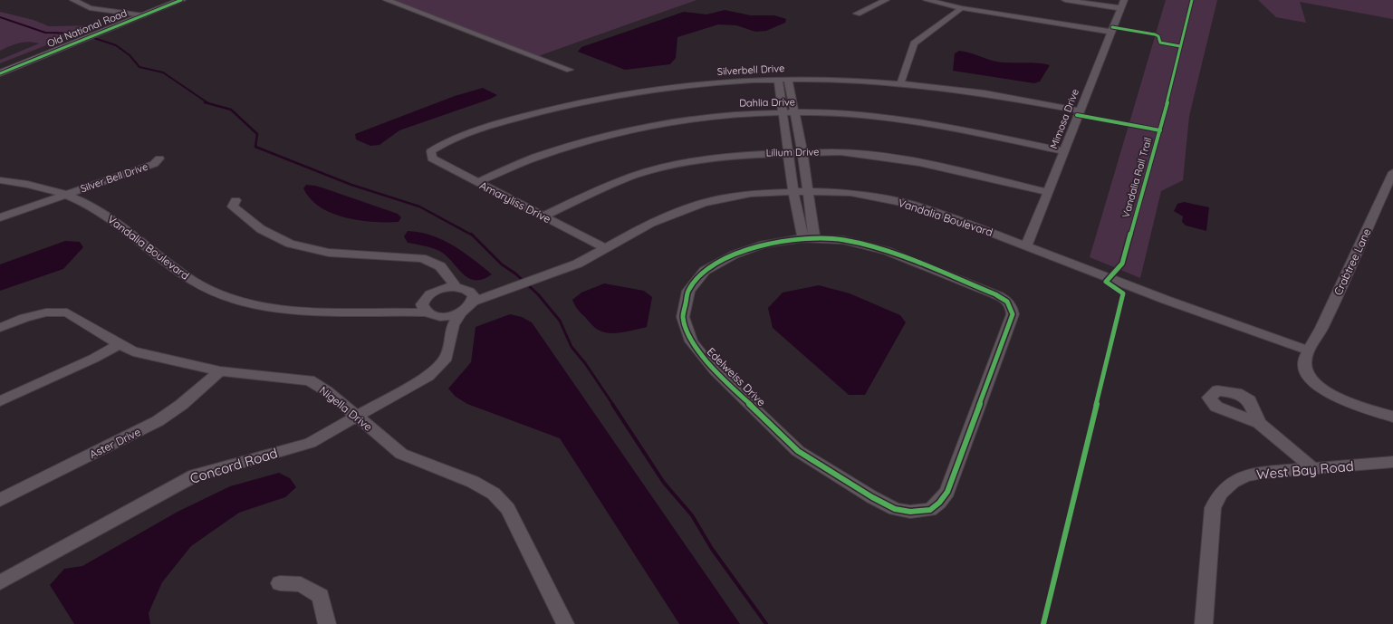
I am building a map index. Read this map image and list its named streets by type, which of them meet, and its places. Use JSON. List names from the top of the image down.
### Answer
{
  "streets": {
    "main road": ["Old National Road"],
    "street": [
      "Silverbell Drive",
      "Dahlia Drive",
      "Mimosa Drive",
      "Lilium Drive",
      "Silver Bell Drive",
      "Amaryliss Drive",
      "Vandalia Boulevard",
      "Crabtree Lane",
      "Edelweiss Drive",
      "Nigella Drive",
      "Aster Drive",
      "Concord Road",
      "West Bay Road"
    ],
    "cycle path": ["Vandalia Rail Trail"]
  },
  "crossings": [
    ["Silverbell Drive", "Mimosa Drive"],
    ["Silverbell Drive", "Amaryliss Drive"],
    ["Dahlia Drive", "Mimosa Drive"],
    ["Dahlia Drive", "Amaryliss Drive"],
    ["Mimosa Drive", "Lilium Drive"],
    ["Mimosa Drive", "Vandalia Boulevard"],
    ["Lilium Drive", "Amaryliss Drive"],
    ["Silver Bell Drive", "Vandalia Boulevard"],
    ["Amaryliss Drive", "Vandalia Boulevard"],
    ["Vandalia Boulevard", "Crabtree Lane"],
    ["Nigella Drive", "Aster Drive"],
    ["Nigella Drive", "Concord Road"]
  ]
}
